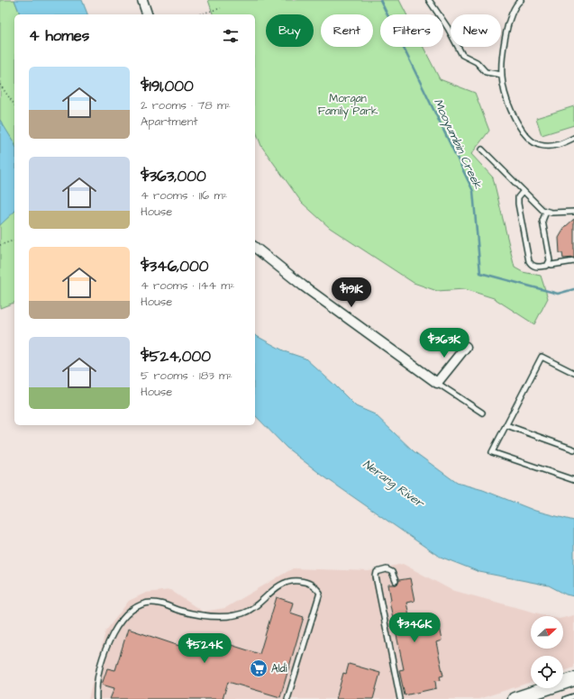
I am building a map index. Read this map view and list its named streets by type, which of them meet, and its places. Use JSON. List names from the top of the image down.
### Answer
{
  "water": ["Mooyumbin Creek", "Nerang River"],
  "parks": ["Morgan Family Park"],
  "places": {
    "supermarket": ["Aldi"]
  },
  "north": "right",
  "page": {
    "chip": [
      "Buy",
      "Rent",
      "Filters",
      "New"
    ],
    "heading": "4 homes",
    "list": [
      {
        "name": "$191,000",
        "note": "2 rooms · 78 m² · Apartment"
      },
      {
        "name": "$363,000",
        "note": "4 rooms · 116 m² · House"
      },
      {
        "name": "$346,000",
        "note": "4 rooms · 144 m² · House"
      },
      {
        "name": "$524,000",
        "note": "5 rooms · 183 m² · House"
      }
    ],
    "price": [
      "$191K",
      "$363K",
      "$346K",
      "$524K"
    ]
  }
}
